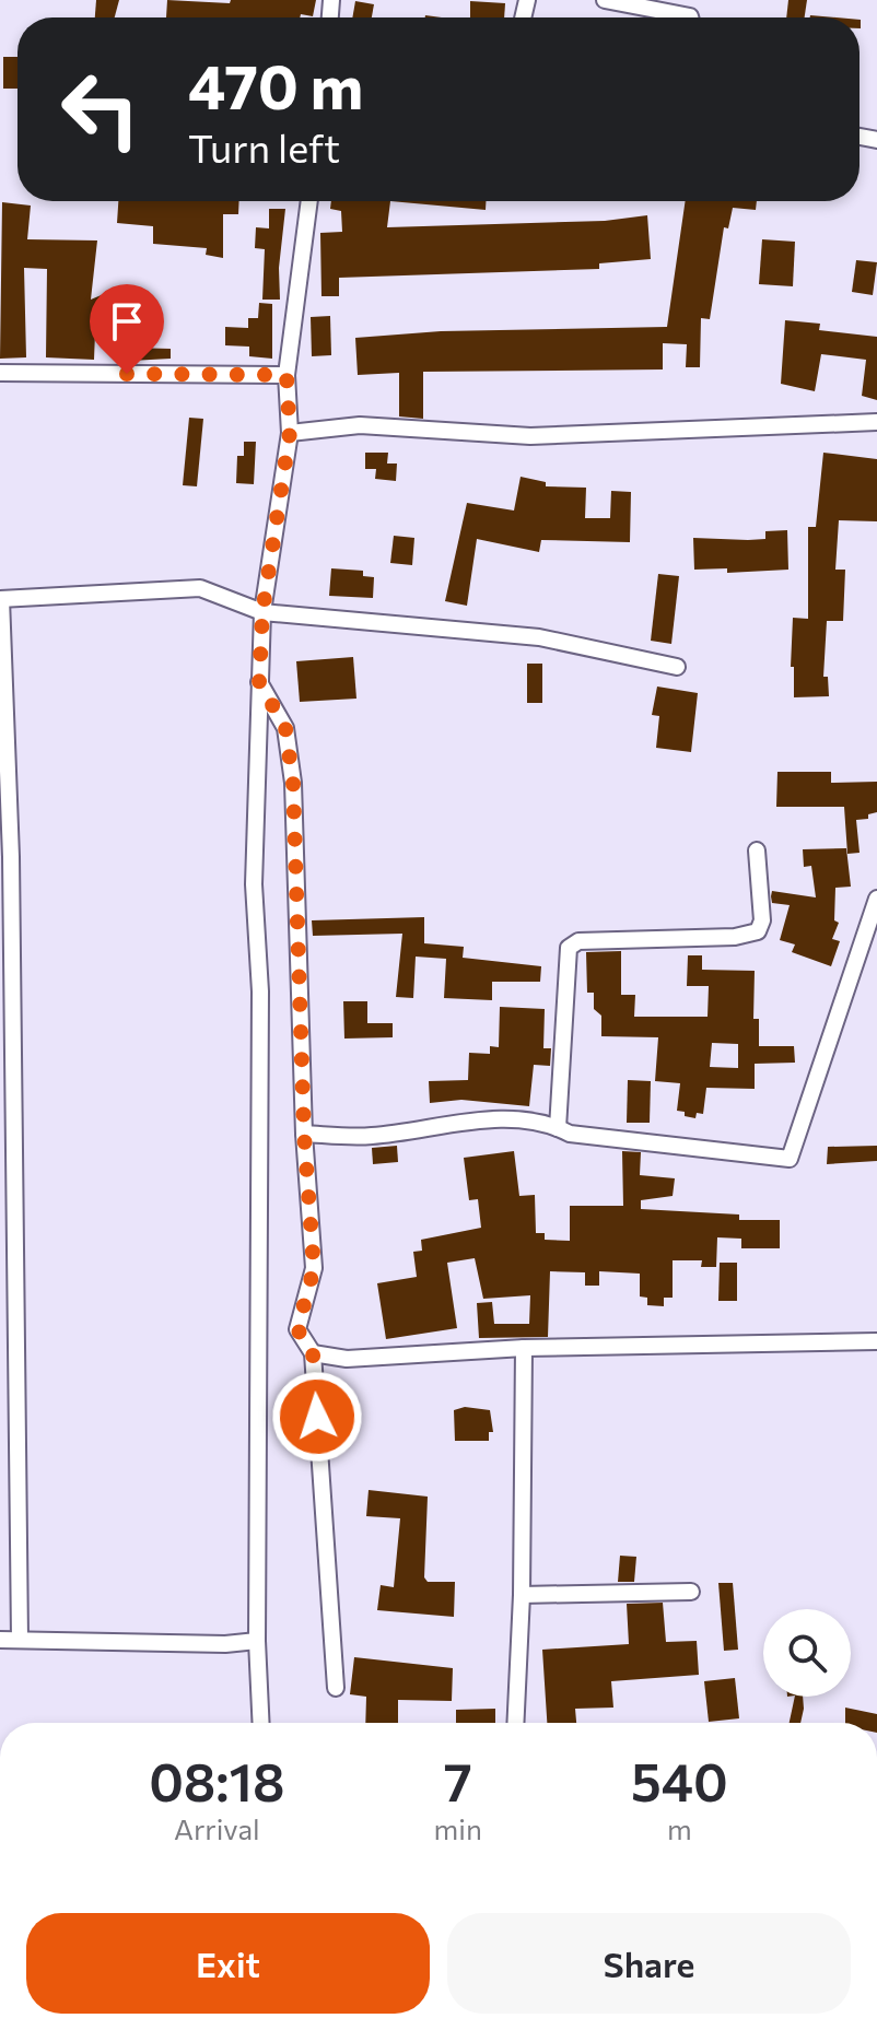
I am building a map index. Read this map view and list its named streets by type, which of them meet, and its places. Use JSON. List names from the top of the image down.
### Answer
{
  "page": {
    "turn": ["470 m", "Turn left"],
    "eta": [
      "08:18",
      "Arrival",
      "7",
      "min",
      "540",
      "m"
    ],
    "buttons": ["Exit", "Share"]
  }
}
